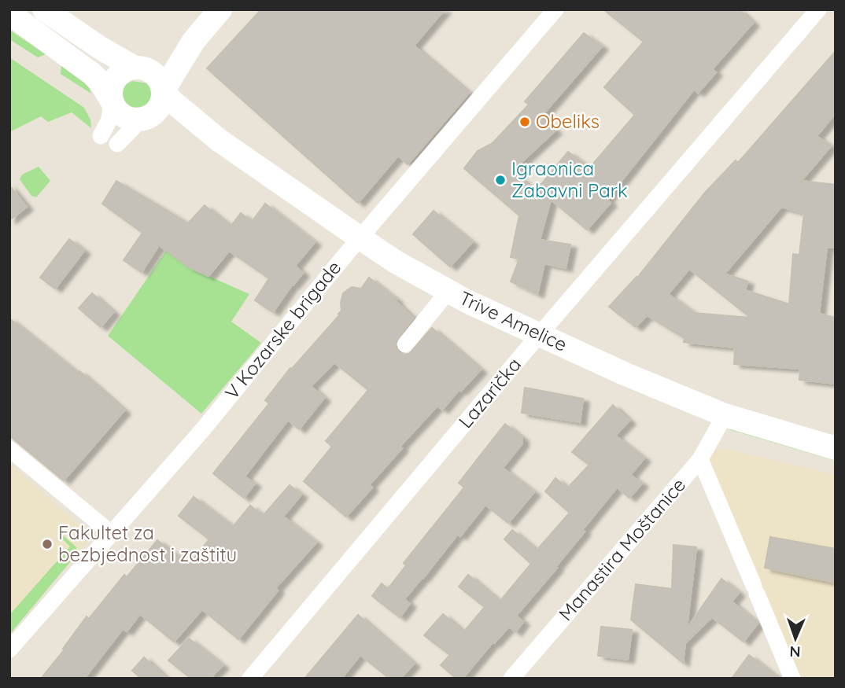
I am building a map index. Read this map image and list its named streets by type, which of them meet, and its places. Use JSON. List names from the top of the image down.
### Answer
{
  "streets": {
    "main road": ["Trive Amelice"],
    "street": ["V Kozarske brigade", "Lazarička", "Manastira Moštanice"]
  },
  "crossings": [
    ["Trive Amelice", "V Kozarske brigade"],
    ["Trive Amelice", "Lazarička"],
    ["Trive Amelice", "Manastira Moštanice"]
  ],
  "places": ["Obeliks", "Igraonica Zabavni Park", "Fakultet za bezbjednost i zaštitu"],
  "north": "bottom"
}
